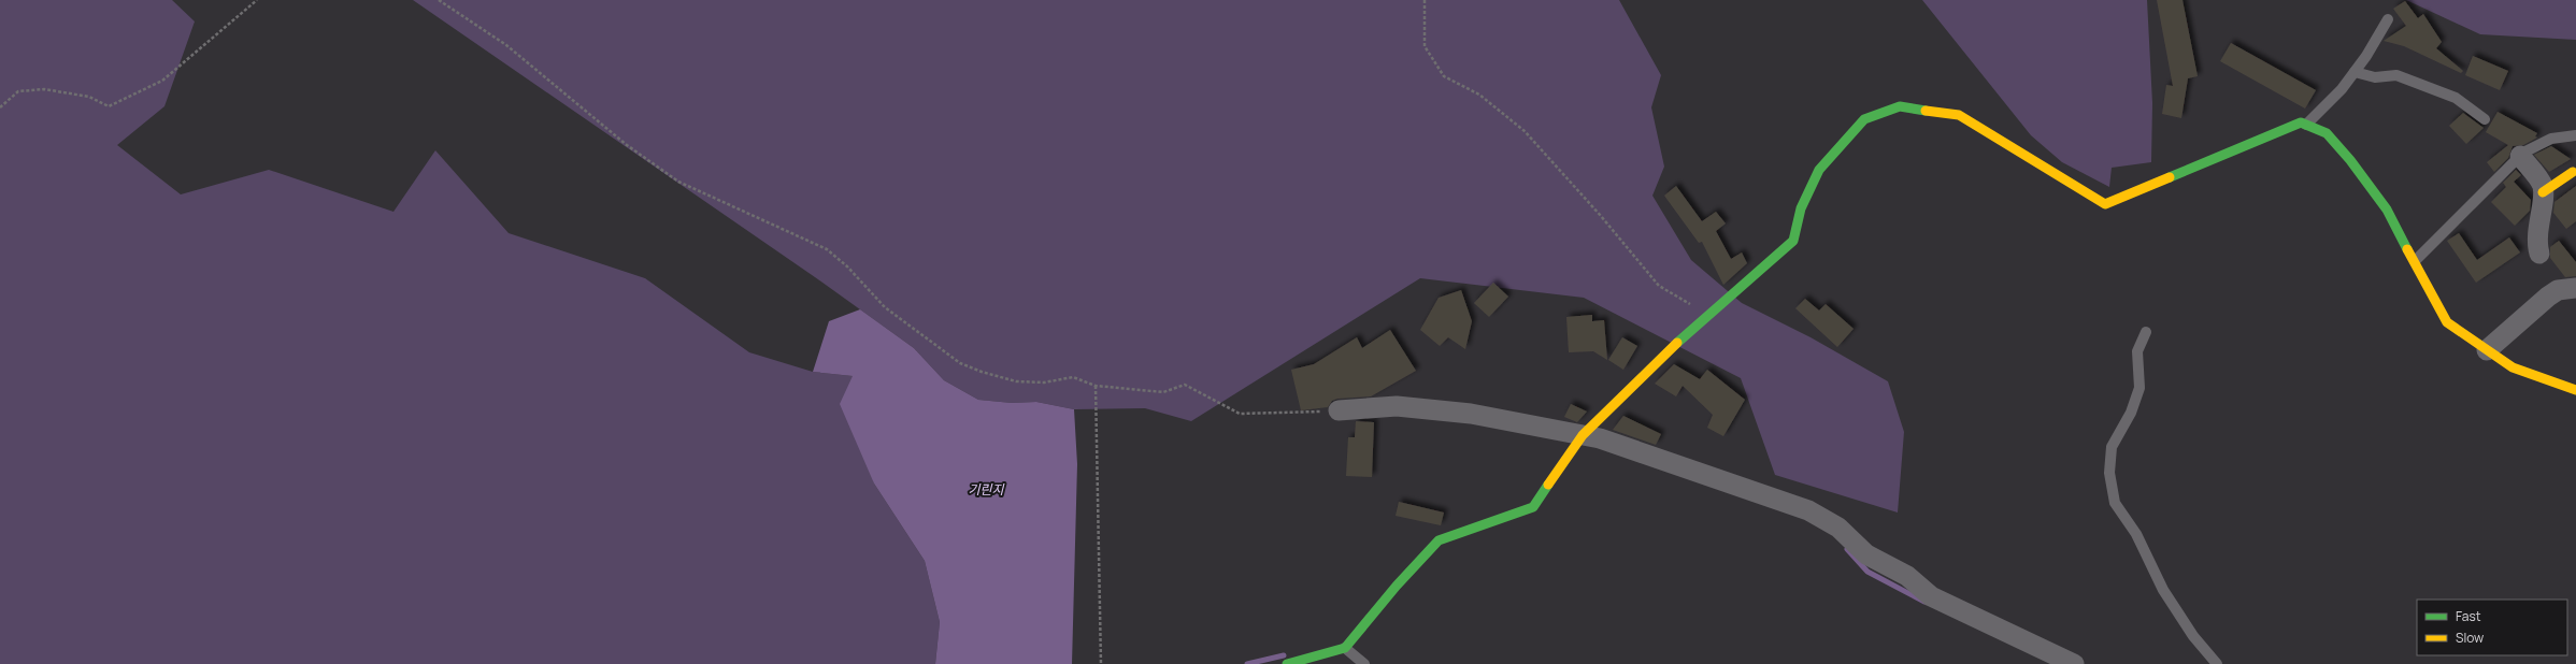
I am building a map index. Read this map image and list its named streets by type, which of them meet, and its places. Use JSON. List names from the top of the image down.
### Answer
{
  "water": ["기린지"],
  "legend": ["Fast", "Slow"]
}
